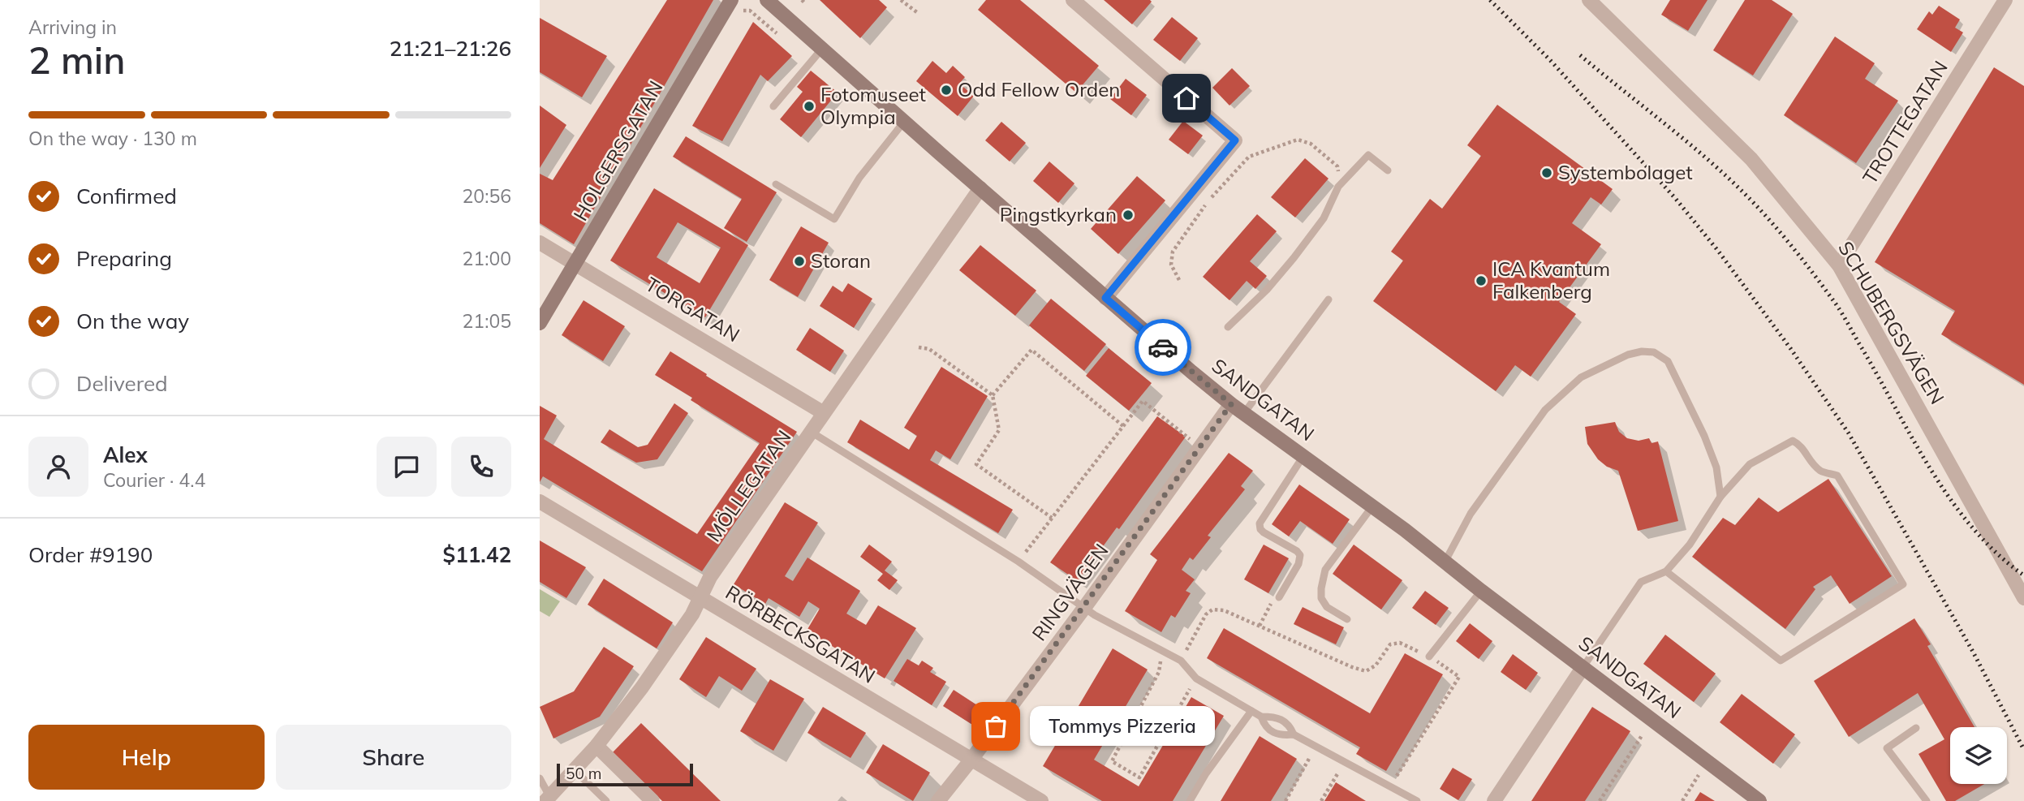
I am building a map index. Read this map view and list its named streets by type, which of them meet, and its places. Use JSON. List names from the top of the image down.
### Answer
{
  "streets": {
    "main road": ["HOLGERSGATAN", "SANDGATAN"],
    "street": [
      "TROTTEGATAN",
      "TORGATAN",
      "SCHUBERGSVÄGEN",
      "MÖLLEGATAN",
      "RINGVÄGEN",
      "RÖRBECKSGATAN"
    ]
  },
  "crossings": [
    ["TROTTEGATAN", "SCHUBERGSVÄGEN"],
    ["HOLGERSGATAN", "TORGATAN"],
    ["TORGATAN", "MÖLLEGATAN"],
    ["SANDGATAN", "MÖLLEGATAN"],
    ["SANDGATAN", "RINGVÄGEN"],
    ["MÖLLEGATAN", "RÖRBECKSGATAN"],
    ["RINGVÄGEN", "RÖRBECKSGATAN"]
  ],
  "places": [
    "Odd Fellow Orden",
    "Fotomuseet Olympia",
    "Systembolaget",
    "Pingstkyrkan",
    "Storan",
    "ICA Kvantum Falkenberg",
    "Tommys Pizzeria"
  ],
  "scale_bar": "50 m",
  "page": {
    "heading": ["2 min", "Arriving in", "21:21–21:26"],
    "panel": [
      "Alex",
      "Courier · 4.4",
      "Order #9190",
      "$11.42"
    ],
    "bar": "On the way · 130 m",
    "list": [
      ["Confirmed", "20:56"],
      ["Preparing", "21:00"],
      ["On the way", "21:05"],
      "Delivered"
    ],
    "bubble": "Tommys Pizzeria",
    "buttons": ["Help", "Share"],
    "scale": "50 m"
  }
}
